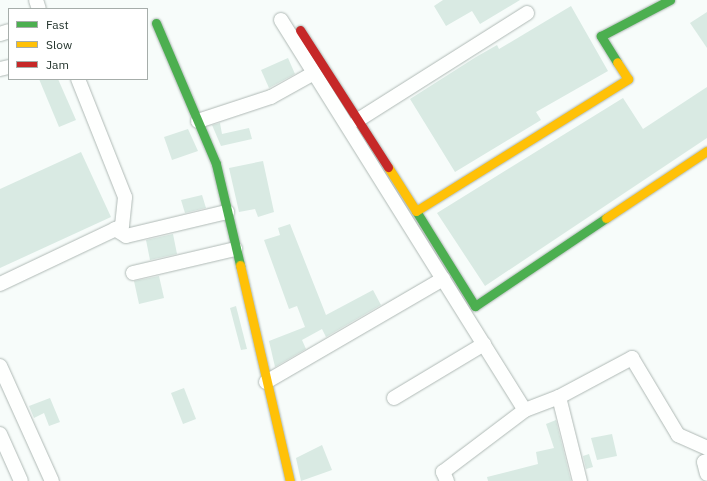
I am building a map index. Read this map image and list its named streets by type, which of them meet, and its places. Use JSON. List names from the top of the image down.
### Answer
{
  "legend": ["Fast", "Slow", "Jam"]
}
